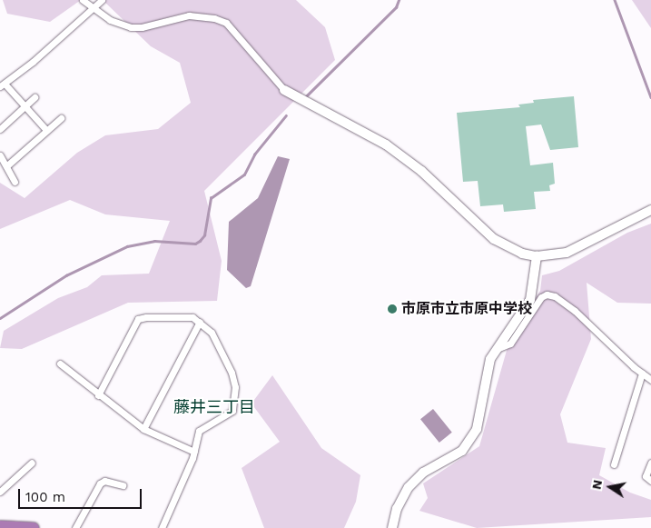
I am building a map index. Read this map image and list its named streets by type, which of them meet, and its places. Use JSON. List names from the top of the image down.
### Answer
{
  "districts": ["藤井三丁目"],
  "places": ["市原市立市原中学校"],
  "scale_bar": "100 m",
  "north": "left"
}
